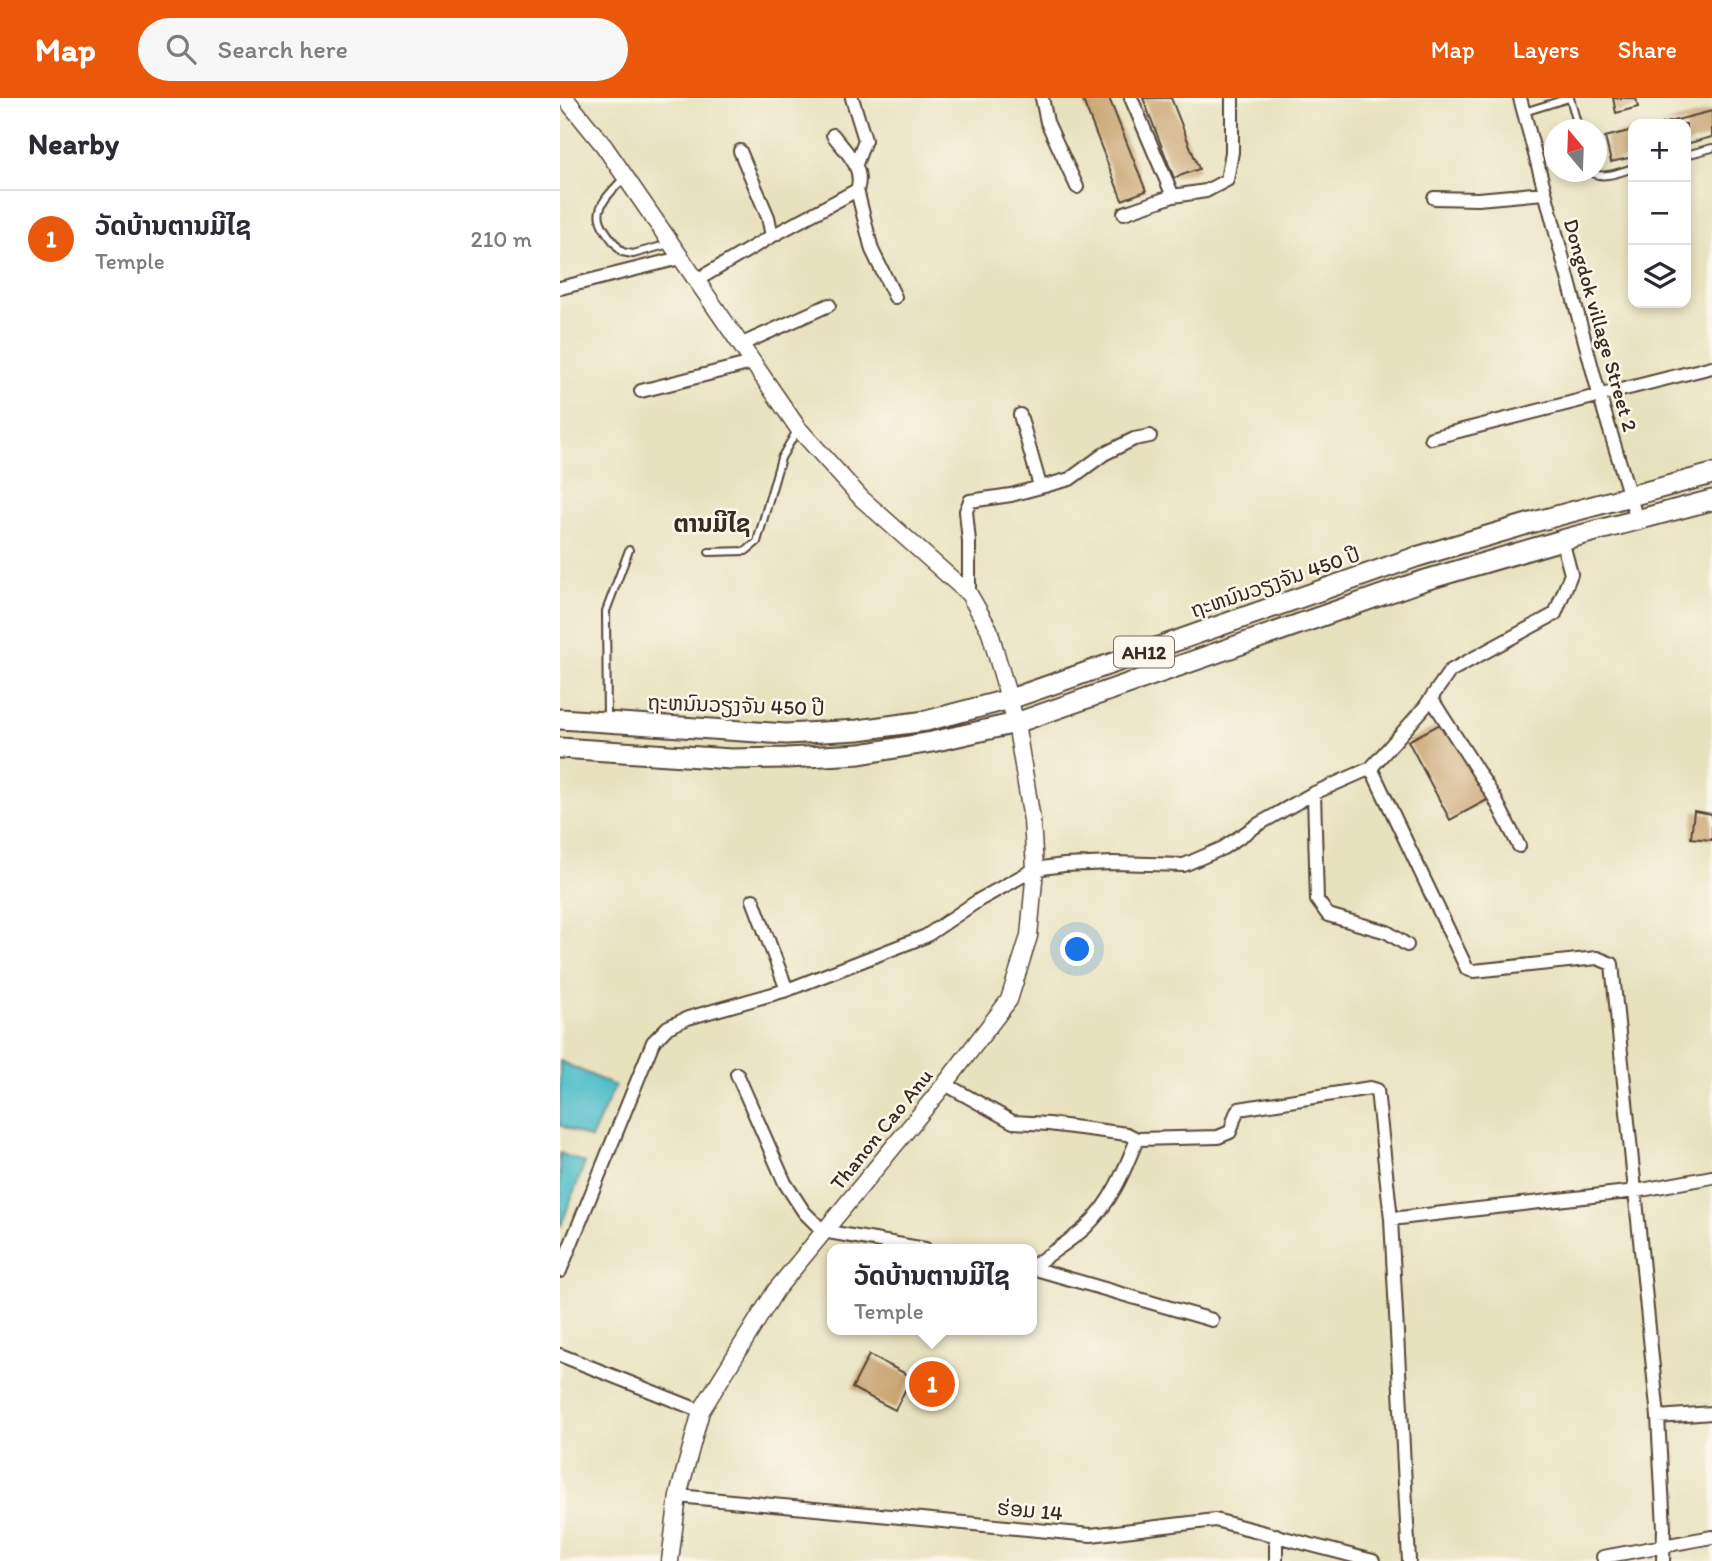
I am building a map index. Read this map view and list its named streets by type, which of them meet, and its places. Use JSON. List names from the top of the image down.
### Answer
{
  "streets": {
    "highway": ["ຖະຫນົນວຽງຈັນ 450 ປີ", "AH12"],
    "street": ["Dongdok village Street 2", "Thanon Cao Anu", "ຮ່ອມ 14"]
  },
  "crossings": [
    ["Dongdok village Street 2", "ຖະຫນົນວຽງຈັນ 450 ປີ"],
    ["Dongdok village Street 2", "AH12"],
    ["ຖະຫນົນວຽງຈັນ 450 ປີ", "Thanon Cao Anu"],
    ["AH12", "Thanon Cao Anu"],
    ["Thanon Cao Anu", "ຮ່ອມ 14"]
  ],
  "districts": ["ຕານມີໄຊ"],
  "north": "top",
  "page": {
    "header": "Map",
    "search": "Search here",
    "nav": ["Map", "Layers", "Share"],
    "heading": "Nearby",
    "map_buttons": ["+", "−"],
    "list": [
      {
        "mark": "1",
        "name": "ວັດບ້ານຕານມີໄຊ",
        "note": "Temple",
        "value": "210 m"
      }
    ],
    "popup": ["ວັດບ້ານຕານມີໄຊ", "Temple"],
    "pins": "1"
  }
}
